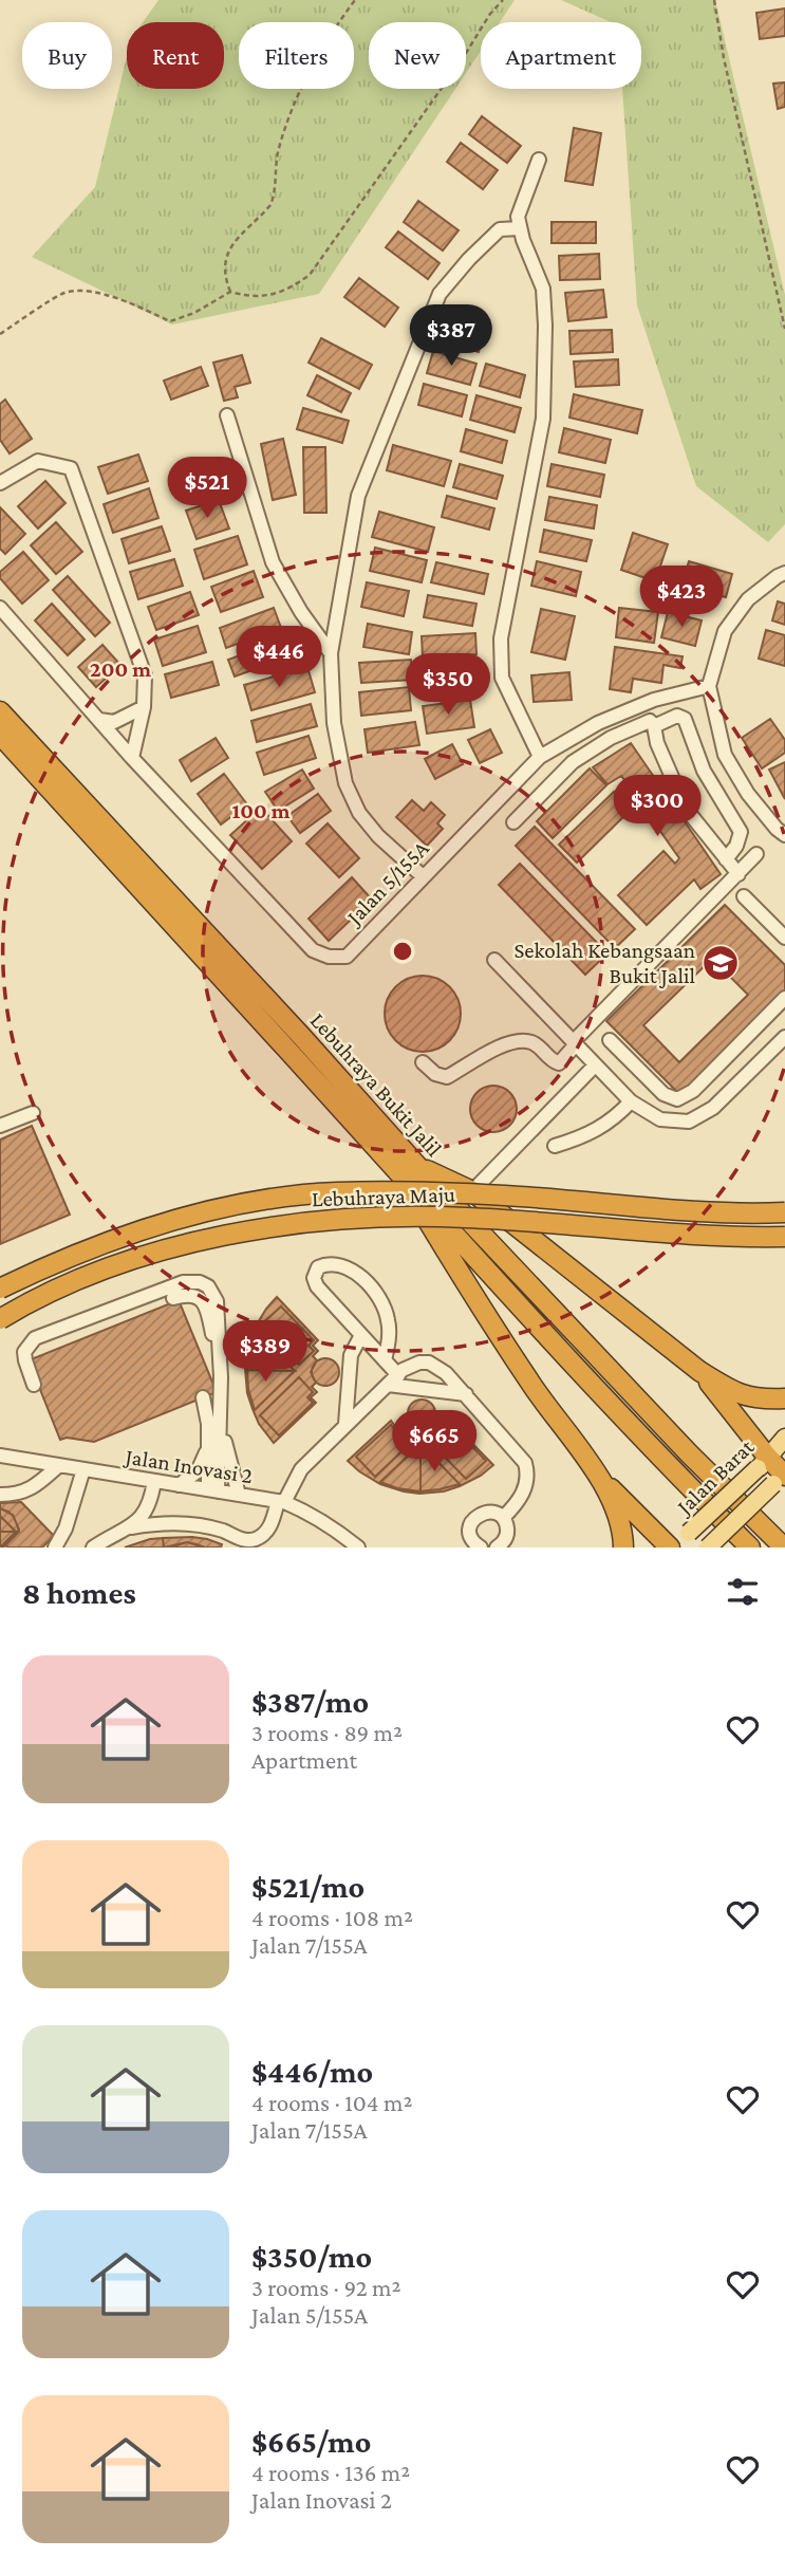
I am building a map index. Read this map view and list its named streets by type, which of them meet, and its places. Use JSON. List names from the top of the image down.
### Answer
{
  "streets": {
    "highway": ["Lebuhraya Bukit Jalil", "Lebuhraya Maju"],
    "main road": ["Jalan Barat"],
    "street": ["Jalan 5/155A", "Jalan Inovasi 2"]
  },
  "places": {
    "school or university": ["Sekolah Kebangsaan Bukit Jalil"]
  },
  "page": {
    "chip": [
      "Buy",
      "Rent",
      "Filters",
      "New",
      "Apartment"
    ],
    "price": [
      "$387",
      "$521",
      "$423",
      "$446",
      "$350",
      "$300",
      "$389",
      "$665"
    ],
    "heading": "8 homes",
    "list": [
      {
        "name": "$387/mo",
        "note": "3 rooms · 89 m² · Apartment"
      },
      {
        "name": "$521/mo",
        "note": "4 rooms · 108 m² · Jalan 7/155A"
      },
      {
        "name": "$446/mo",
        "note": "4 rooms · 104 m² · Jalan 7/155A"
      },
      {
        "name": "$350/mo",
        "note": "3 rooms · 92 m² · Jalan 5/155A"
      },
      {
        "name": "$665/mo",
        "note": "4 rooms · 136 m² · Jalan Inovasi 2"
      }
    ]
  },
  "rings": ["200 m", "100 m"]
}
